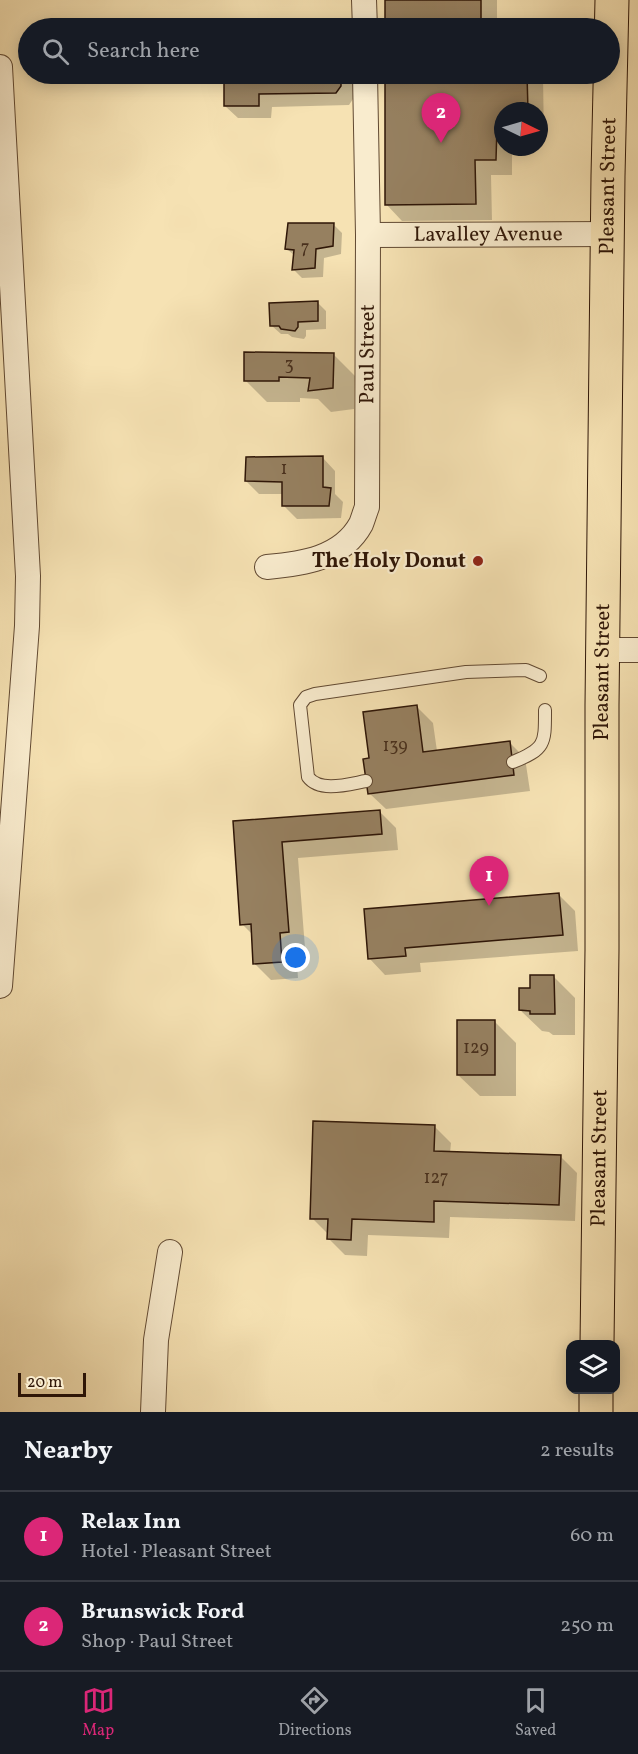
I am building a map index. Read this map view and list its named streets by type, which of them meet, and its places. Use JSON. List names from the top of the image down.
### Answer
{
  "streets": {
    "highway": ["Pleasant Street"],
    "street": ["Lavalley Avenue", "Paul Street"]
  },
  "crossings": [
    ["Pleasant Street", "Lavalley Avenue"],
    ["Lavalley Avenue", "Paul Street"]
  ],
  "places": ["The Holy Donut"],
  "house_numbers": [
    "7",
    "3",
    "1",
    "139",
    "129",
    "127"
  ],
  "scale_bar": "20 m",
  "north": "right",
  "page": {
    "search": "Search here",
    "pins": ["2", "1"],
    "scale": "20 m",
    "heading": ["Nearby", "2 results"],
    "list": [
      {
        "mark": "1",
        "name": "Relax Inn",
        "note": "Hotel · Pleasant Street",
        "value": "60 m"
      },
      {
        "mark": "2",
        "name": "Brunswick Ford",
        "note": "Shop · Paul Street",
        "value": "250 m"
      }
    ],
    "nav": ["Map", "Directions", "Saved"]
  }
}
